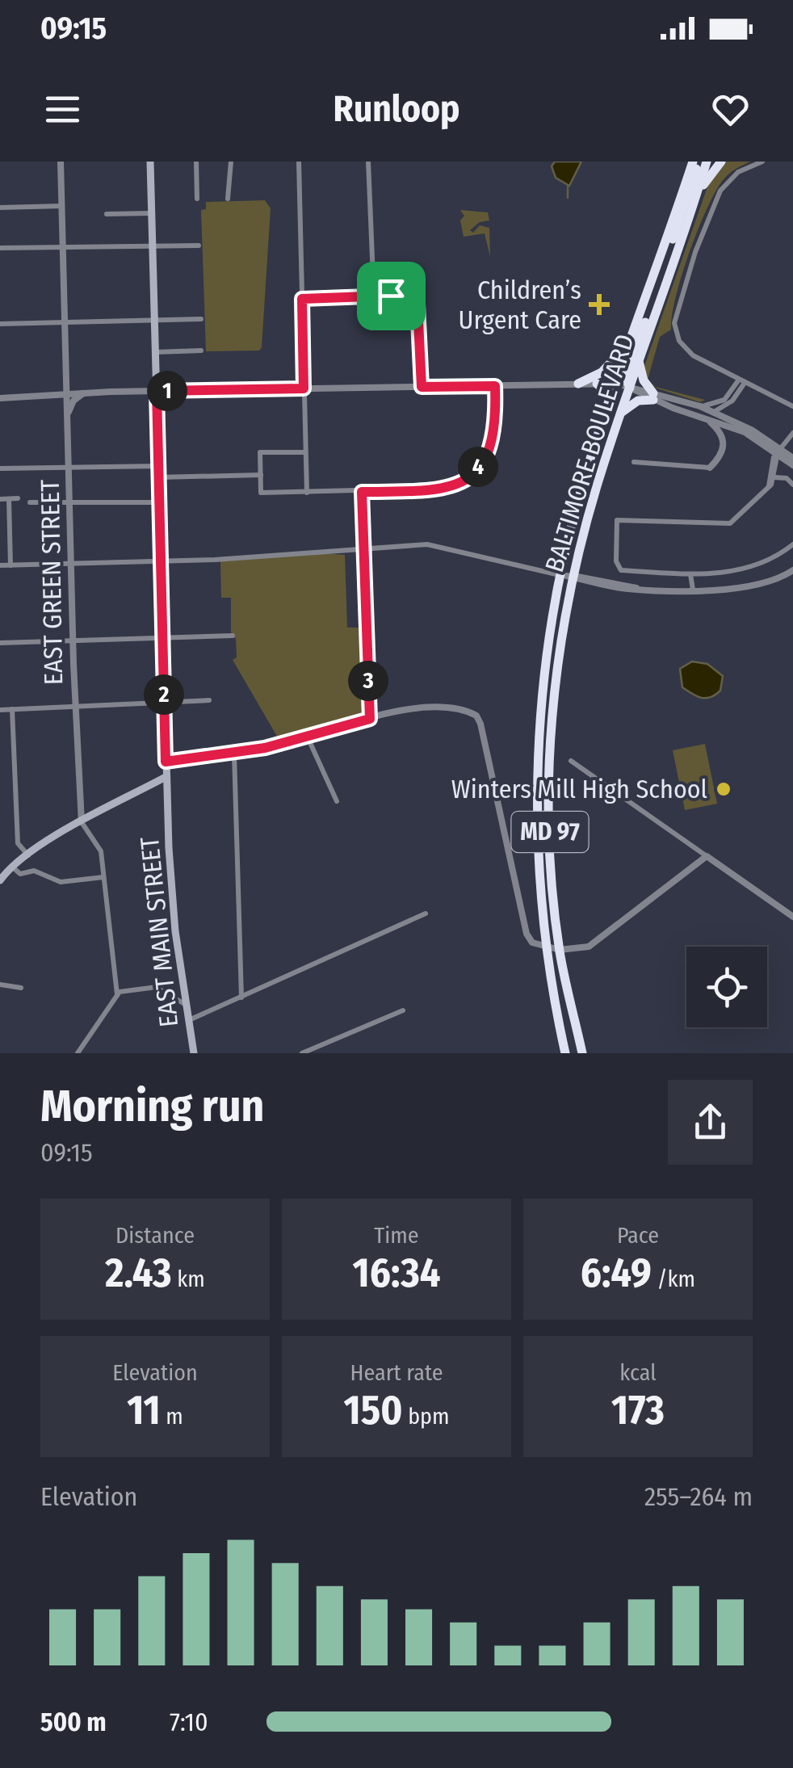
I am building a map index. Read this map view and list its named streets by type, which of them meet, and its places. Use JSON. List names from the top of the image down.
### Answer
{
  "streets": {
    "highway": ["BALTIMORE BOULEVARD", "MD 97"],
    "main road": ["EAST MAIN STREET"],
    "street": ["EAST GREEN STREET"]
  },
  "places": {
    "health": ["Children’s Urgent Care"],
    "other": ["Winters Mill High School"]
  },
  "page": {
    "status": "09:15",
    "header": "Runloop",
    "pins": [
      "1",
      "4",
      "3",
      "2"
    ],
    "heading": ["Morning run", "09:15"],
    "stats": [
      ["Distance", "2.43 km"],
      ["Time", "16:34"],
      ["Pace", "6:49 /km"],
      ["Elevation", "11 m"],
      ["Heart rate", "150 bpm"],
      ["kcal", "173"]
    ],
    "chart": ["Elevation", "255–264 m"],
    "list": [
      {
        "name": "500 m",
        "note": "7:10"
      }
    ]
  }
}
